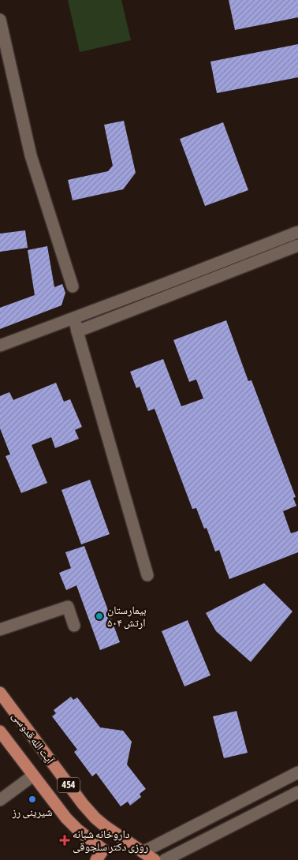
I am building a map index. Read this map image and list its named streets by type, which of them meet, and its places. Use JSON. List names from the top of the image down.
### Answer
{
  "streets": {
    "main road": ["آیت الله قدوسی", "454"]
  },
  "places": {
    "other": ["بیمارستان ۵۰۴ ارتش", "شیرینی رز"],
    "health": ["داروخانه شبانه روزی دکتر سلجوقی"]
  }
}
